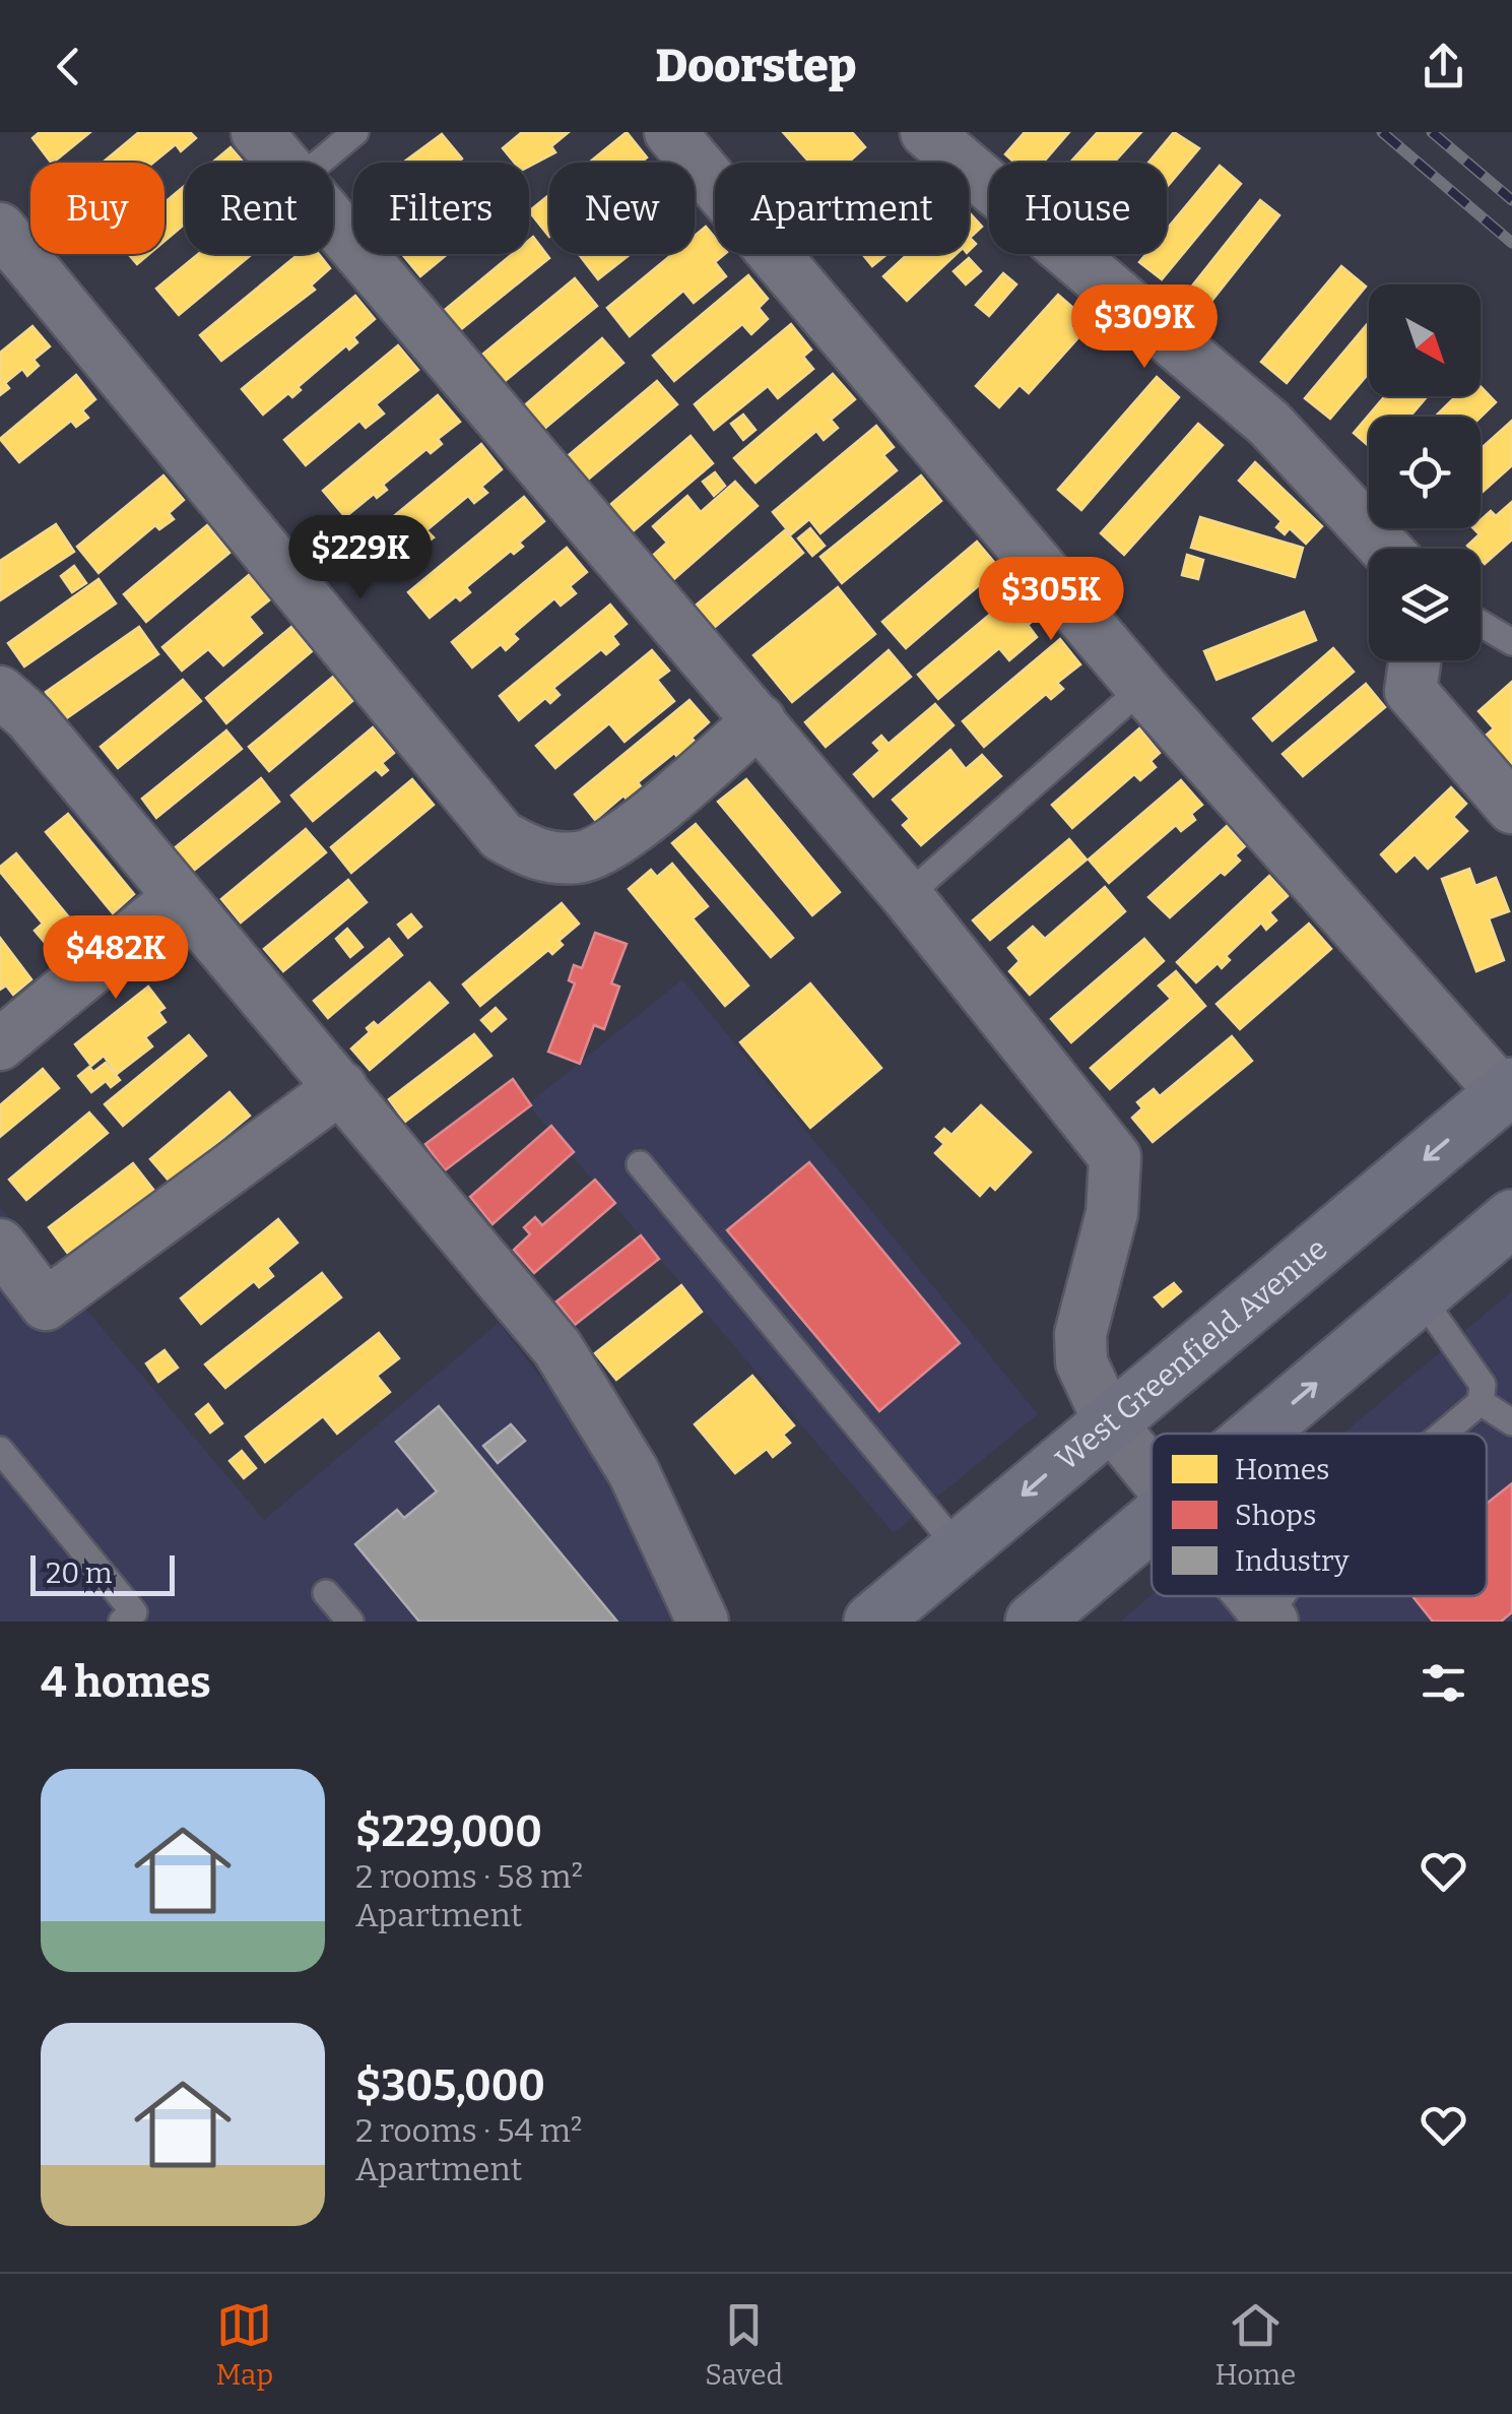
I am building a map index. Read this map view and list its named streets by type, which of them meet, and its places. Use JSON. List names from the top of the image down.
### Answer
{
  "streets": {
    "main road": ["West Greenfield Avenue"]
  },
  "legend": ["Homes", "Shops", "Industry"],
  "scale_bar": "20 m",
  "north": "bottom right",
  "page": {
    "header": "Doorstep",
    "chip": [
      "Buy",
      "Rent",
      "Filters",
      "New",
      "Apartment",
      "House"
    ],
    "price": [
      "$309K",
      "$229K",
      "$305K",
      "$482K"
    ],
    "scale": "20 m",
    "heading": "4 homes",
    "list": [
      {
        "name": "$229,000",
        "note": "2 rooms · 58 m² · Apartment"
      },
      {
        "name": "$305,000",
        "note": "2 rooms · 54 m² · Apartment"
      }
    ],
    "tabs": ["Map", "Saved", "Home"]
  }
}
